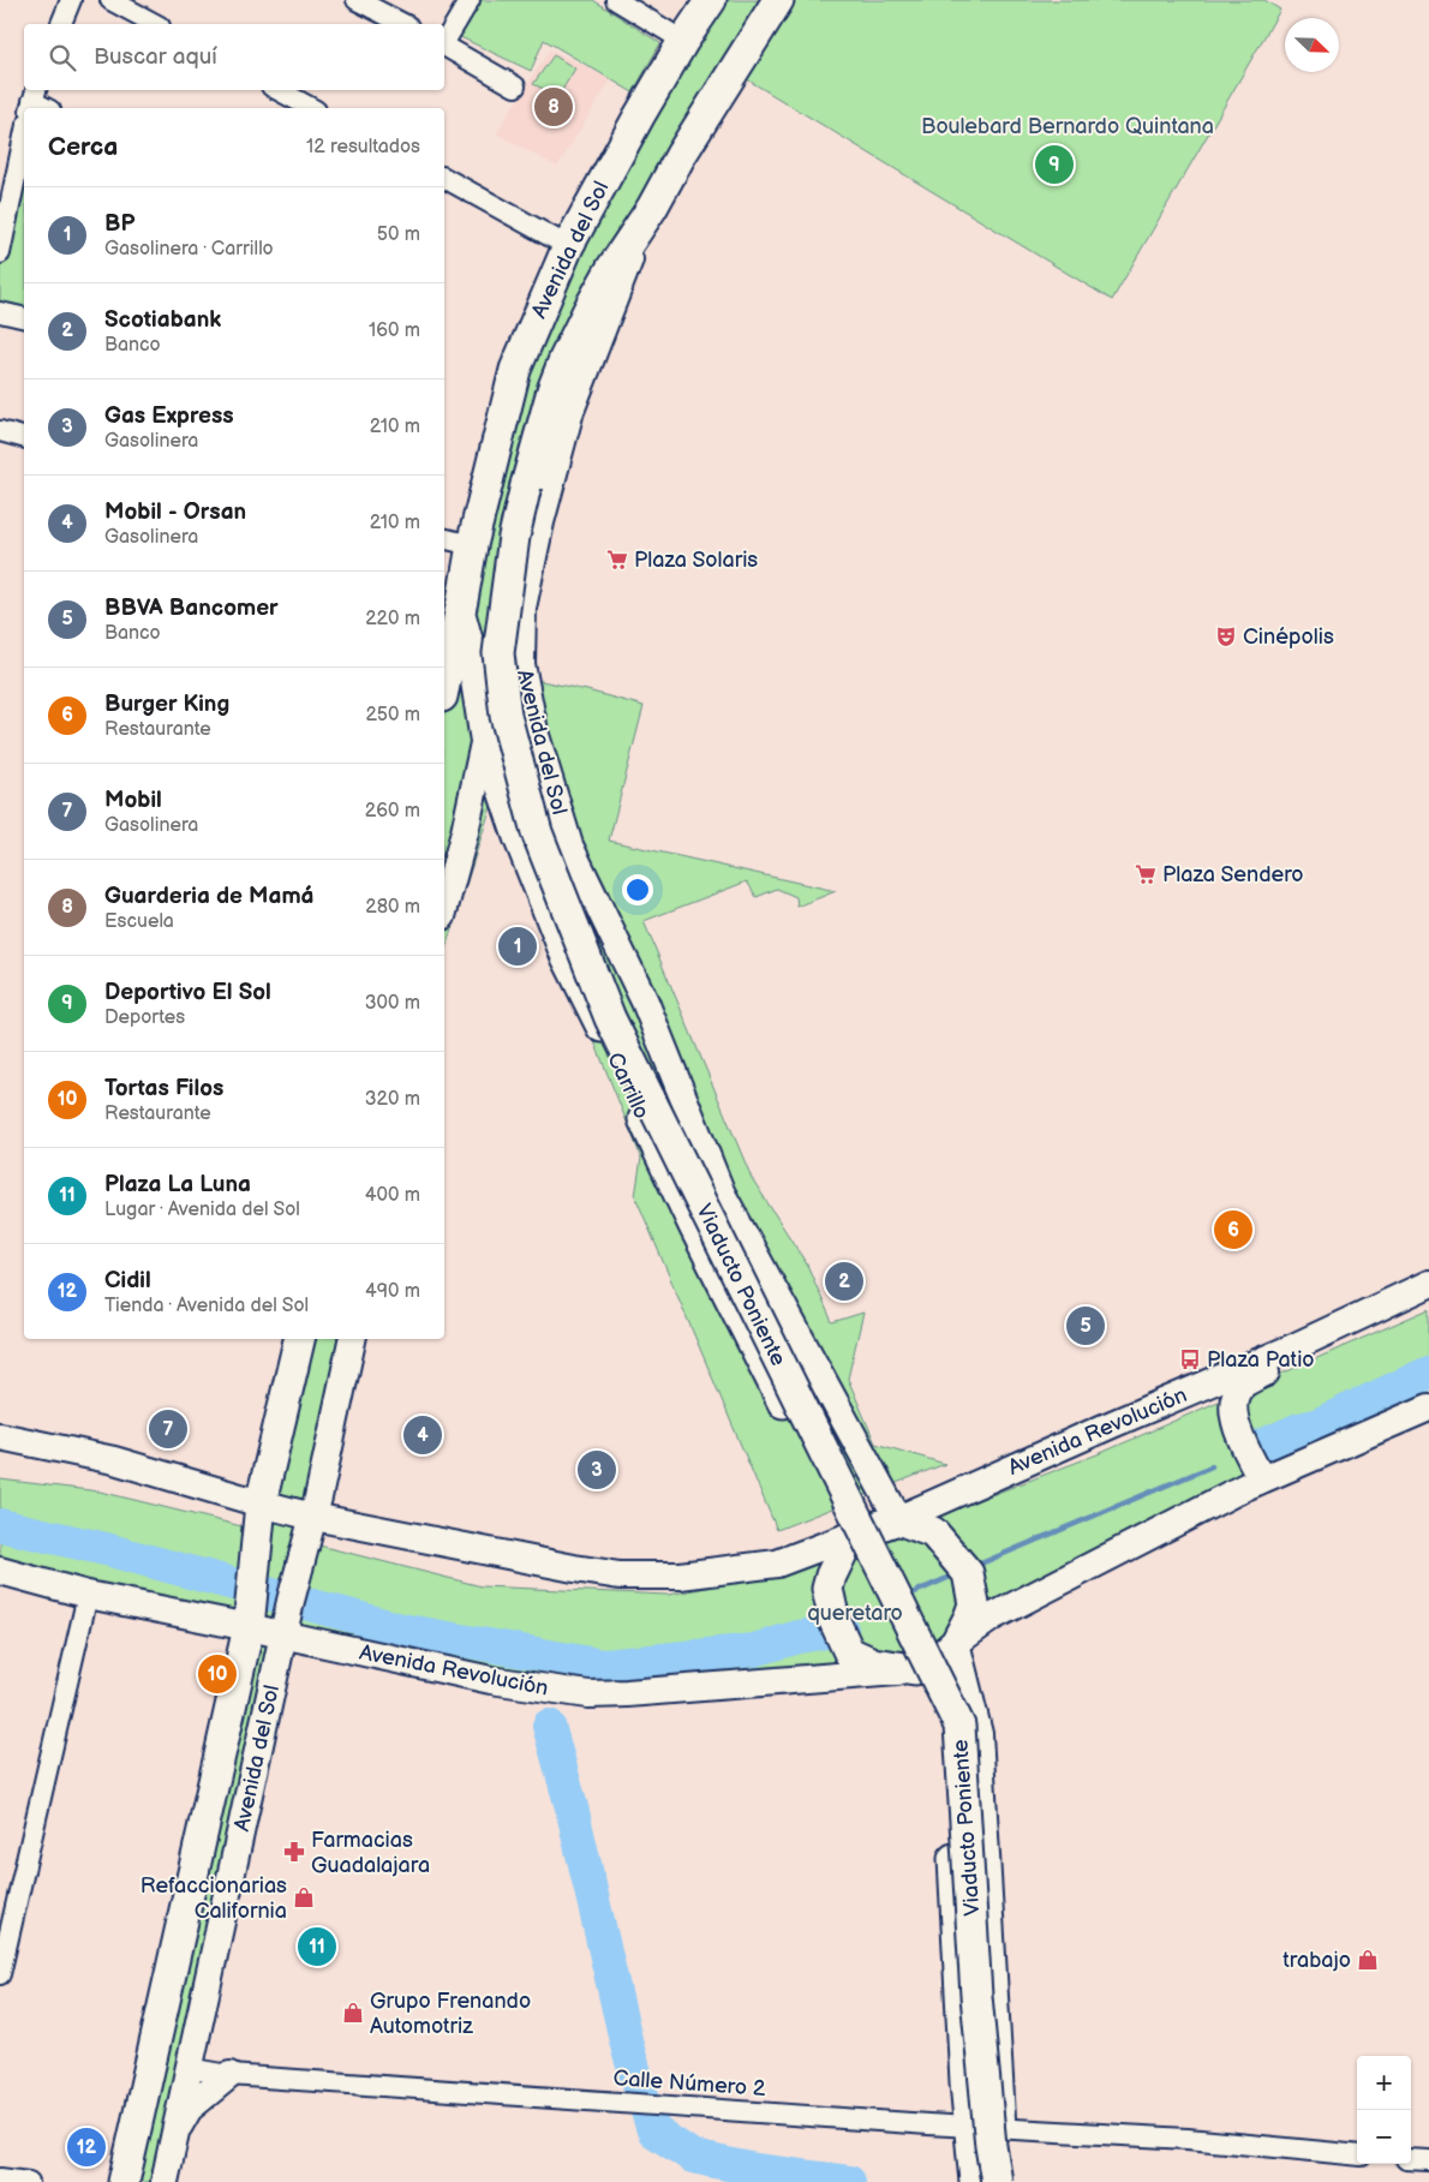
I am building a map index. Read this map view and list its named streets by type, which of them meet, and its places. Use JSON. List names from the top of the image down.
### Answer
{
  "streets": {
    "main road": [
      "Avenida del Sol",
      "Carrillo",
      "Viaducto Poniente",
      "Avenida Revolución"
    ],
    "street": ["Calle Número 2"]
  },
  "crossings": [
    ["Avenida del Sol", "Carrillo"],
    ["Avenida del Sol", "Viaducto Poniente"],
    ["Avenida del Sol", "Avenida Revolución"],
    ["Avenida del Sol", "Calle Número 2"],
    ["Carrillo", "Avenida Revolución"]
  ],
  "parks": ["Boulebard Bernardo Quintana", "queretaro"],
  "places": {
    "supermarket": ["Plaza Solaris", "Plaza Sendero"],
    "theatre": ["Cinépolis"],
    "bus stop": ["Plaza Patio"],
    "pharmacy": ["Farmacias Guadalajara"],
    "shop": ["Refaccionarias California", "trabajo", "Grupo Frenando Automotriz"]
  },
  "north": "bottom right",
  "page": {
    "search": "Buscar aquí",
    "pins": [
      "8",
      "9",
      "1",
      "6",
      "2",
      "5",
      "7",
      "4",
      "3",
      "10",
      "11",
      "12"
    ],
    "heading": ["Cerca", "12 resultados"],
    "list": [
      {
        "mark": "1",
        "name": "BP",
        "note": "Gasolinera · Carrillo",
        "value": "50 m"
      },
      {
        "mark": "2",
        "name": "Scotiabank",
        "note": "Banco",
        "value": "160 m"
      },
      {
        "mark": "3",
        "name": "Gas Express",
        "note": "Gasolinera",
        "value": "210 m"
      },
      {
        "mark": "4",
        "name": "Mobil - Orsan",
        "note": "Gasolinera",
        "value": "210 m"
      },
      {
        "mark": "5",
        "name": "BBVA Bancomer",
        "note": "Banco",
        "value": "220 m"
      },
      {
        "mark": "6",
        "name": "Burger King",
        "note": "Restaurante",
        "value": "250 m"
      },
      {
        "mark": "7",
        "name": "Mobil",
        "note": "Gasolinera",
        "value": "260 m"
      },
      {
        "mark": "8",
        "name": "Guarderia de Mamá",
        "note": "Escuela",
        "value": "280 m"
      },
      {
        "mark": "9",
        "name": "Deportivo El Sol",
        "note": "Deportes",
        "value": "300 m"
      },
      {
        "mark": "10",
        "name": "Tortas Filos",
        "note": "Restaurante",
        "value": "320 m"
      },
      {
        "mark": "11",
        "name": "Plaza La Luna",
        "note": "Lugar · Avenida del Sol",
        "value": "400 m"
      },
      {
        "mark": "12",
        "name": "Cidil",
        "note": "Tienda · Avenida del Sol",
        "value": "490 m"
      }
    ],
    "map_buttons": ["+", "−"]
  }
}
